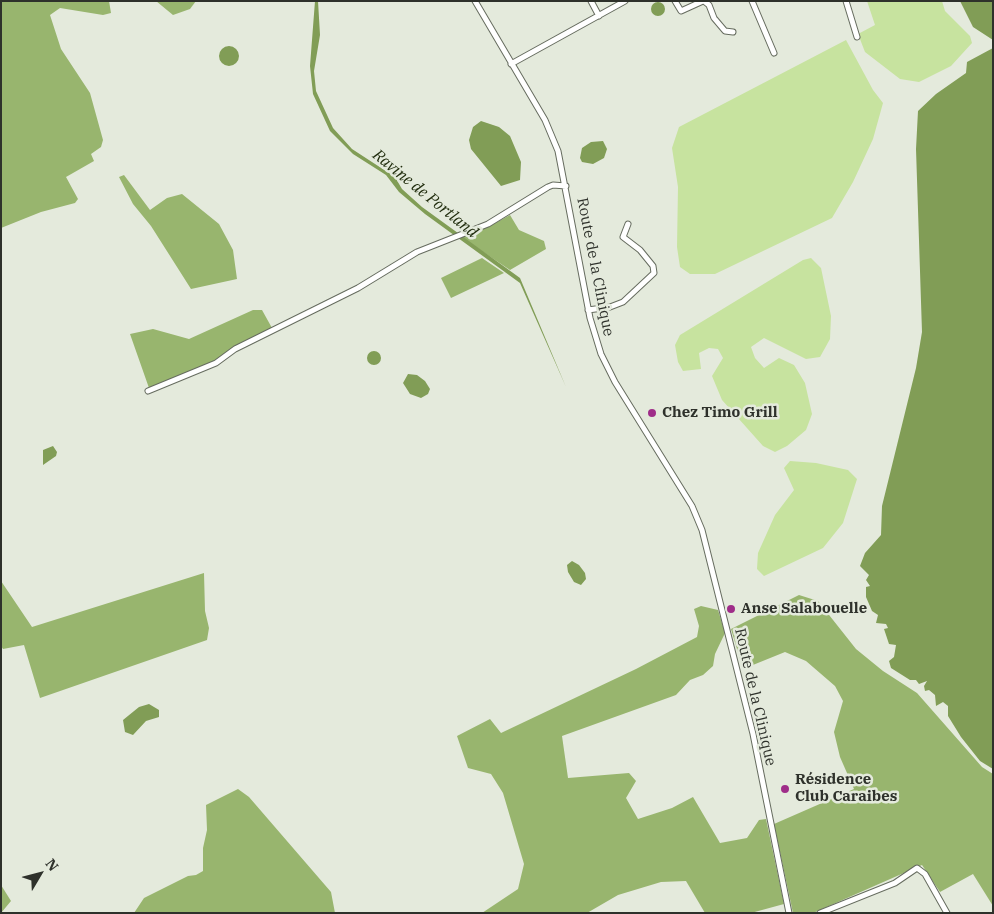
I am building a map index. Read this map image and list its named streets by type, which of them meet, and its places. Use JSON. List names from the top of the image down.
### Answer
{
  "streets": {
    "street": ["Route de la Clinique"]
  },
  "water": ["Ravine de Portland"],
  "places": ["Chez Timo Grill", "Anse Salabouelle", "Résidence Club Caraibes"],
  "north": "top right"
}
